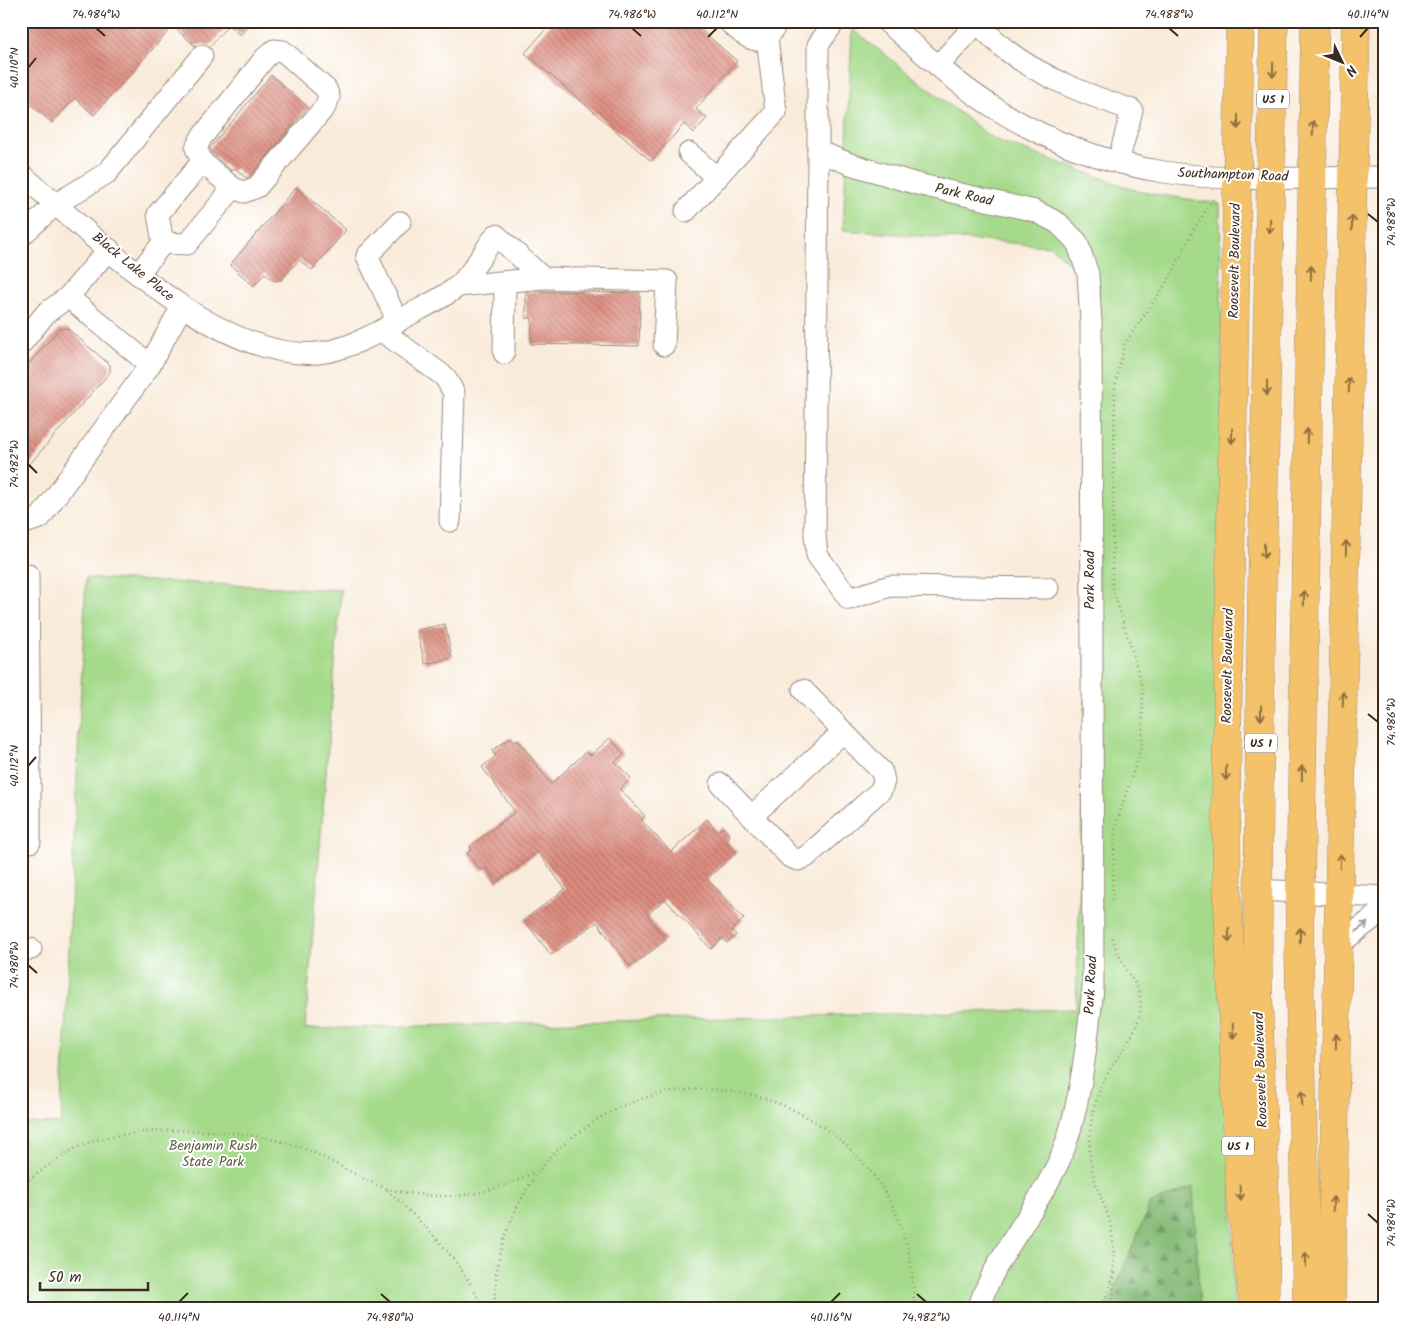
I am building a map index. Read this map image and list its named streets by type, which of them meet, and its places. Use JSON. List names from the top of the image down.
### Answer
{
  "streets": {
    "highway": ["US 1", "Roosevelt Boulevard"],
    "street": ["Southampton Road", "Park Road", "Black Lake Place"]
  },
  "crossings": [
    ["Southampton Road", "Roosevelt Boulevard"]
  ],
  "parks": ["Benjamin Rush State Park"],
  "scale_bar": "50 m",
  "north": "bottom right",
  "coordinates": [
    "74.984°W",
    "74.986°W",
    "40.112°N",
    "74.988°W",
    "40.114°N",
    "40.110°N",
    "74.982°W",
    "74.980°W",
    "40.116°N"
  ]
}
